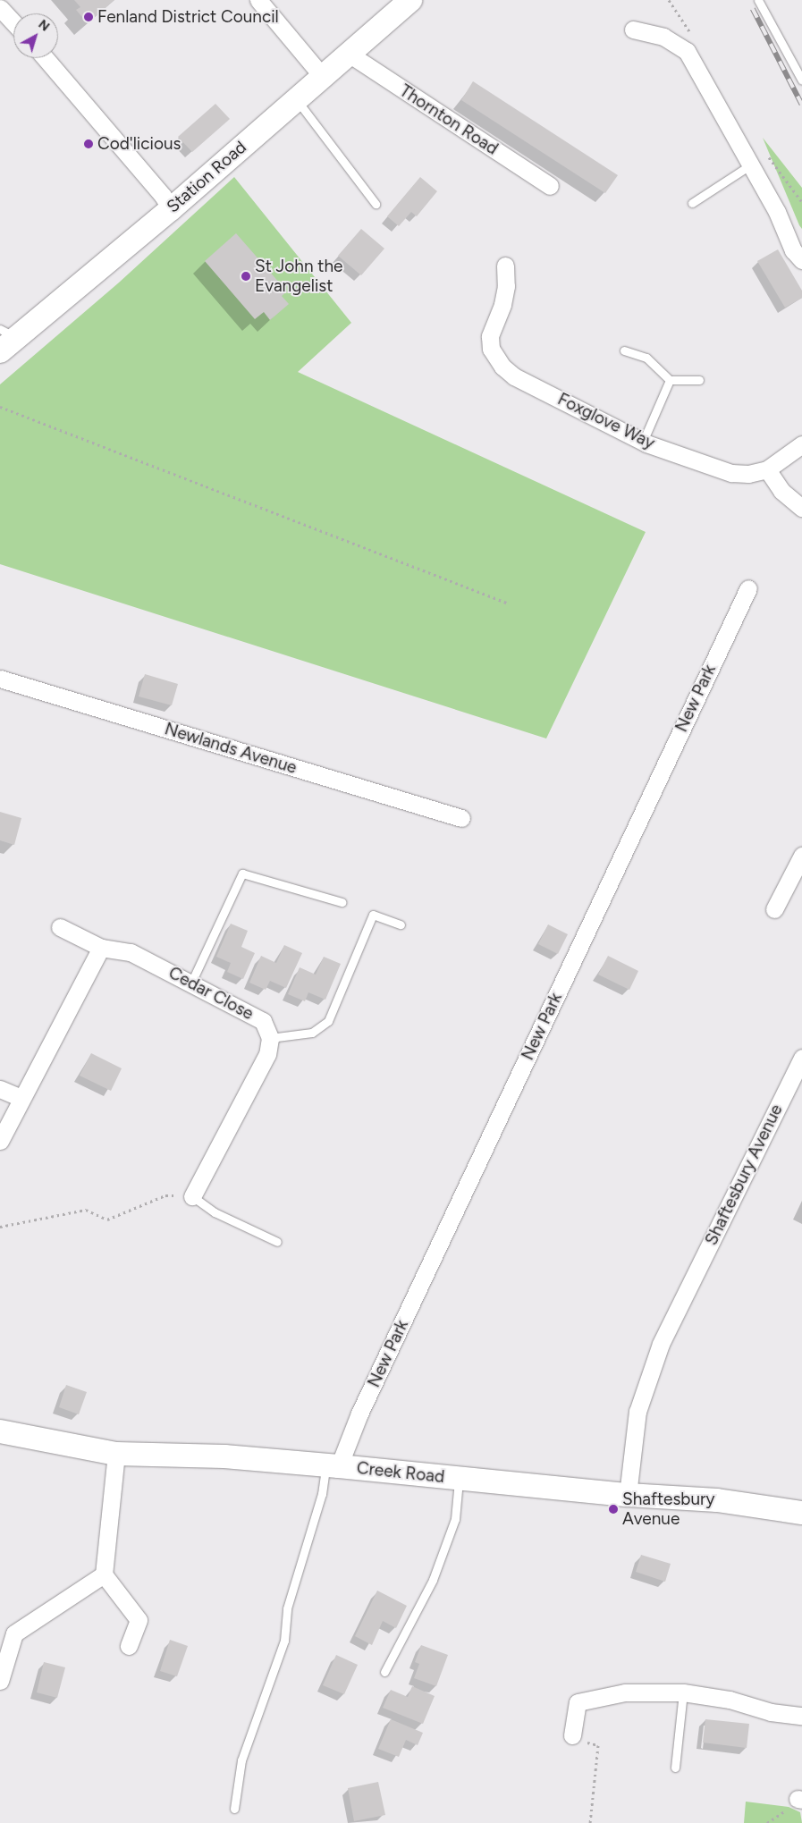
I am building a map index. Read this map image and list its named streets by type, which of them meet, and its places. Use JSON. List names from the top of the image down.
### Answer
{
  "streets": {
    "street": [
      "Thornton Road",
      "Station Road",
      "Foxglove Way",
      "New Park",
      "Newlands Avenue",
      "Cedar Close",
      "Shaftesbury Avenue",
      "Creek Road"
    ]
  },
  "crossings": [
    ["Thornton Road", "Station Road"],
    ["New Park", "Creek Road"],
    ["Shaftesbury Avenue", "Creek Road"]
  ],
  "places": [
    "Fenland District Council",
    "Cod'licious",
    "St John the Evangelist",
    "Shaftesbury Avenue"
  ],
  "north": "top right"
}
